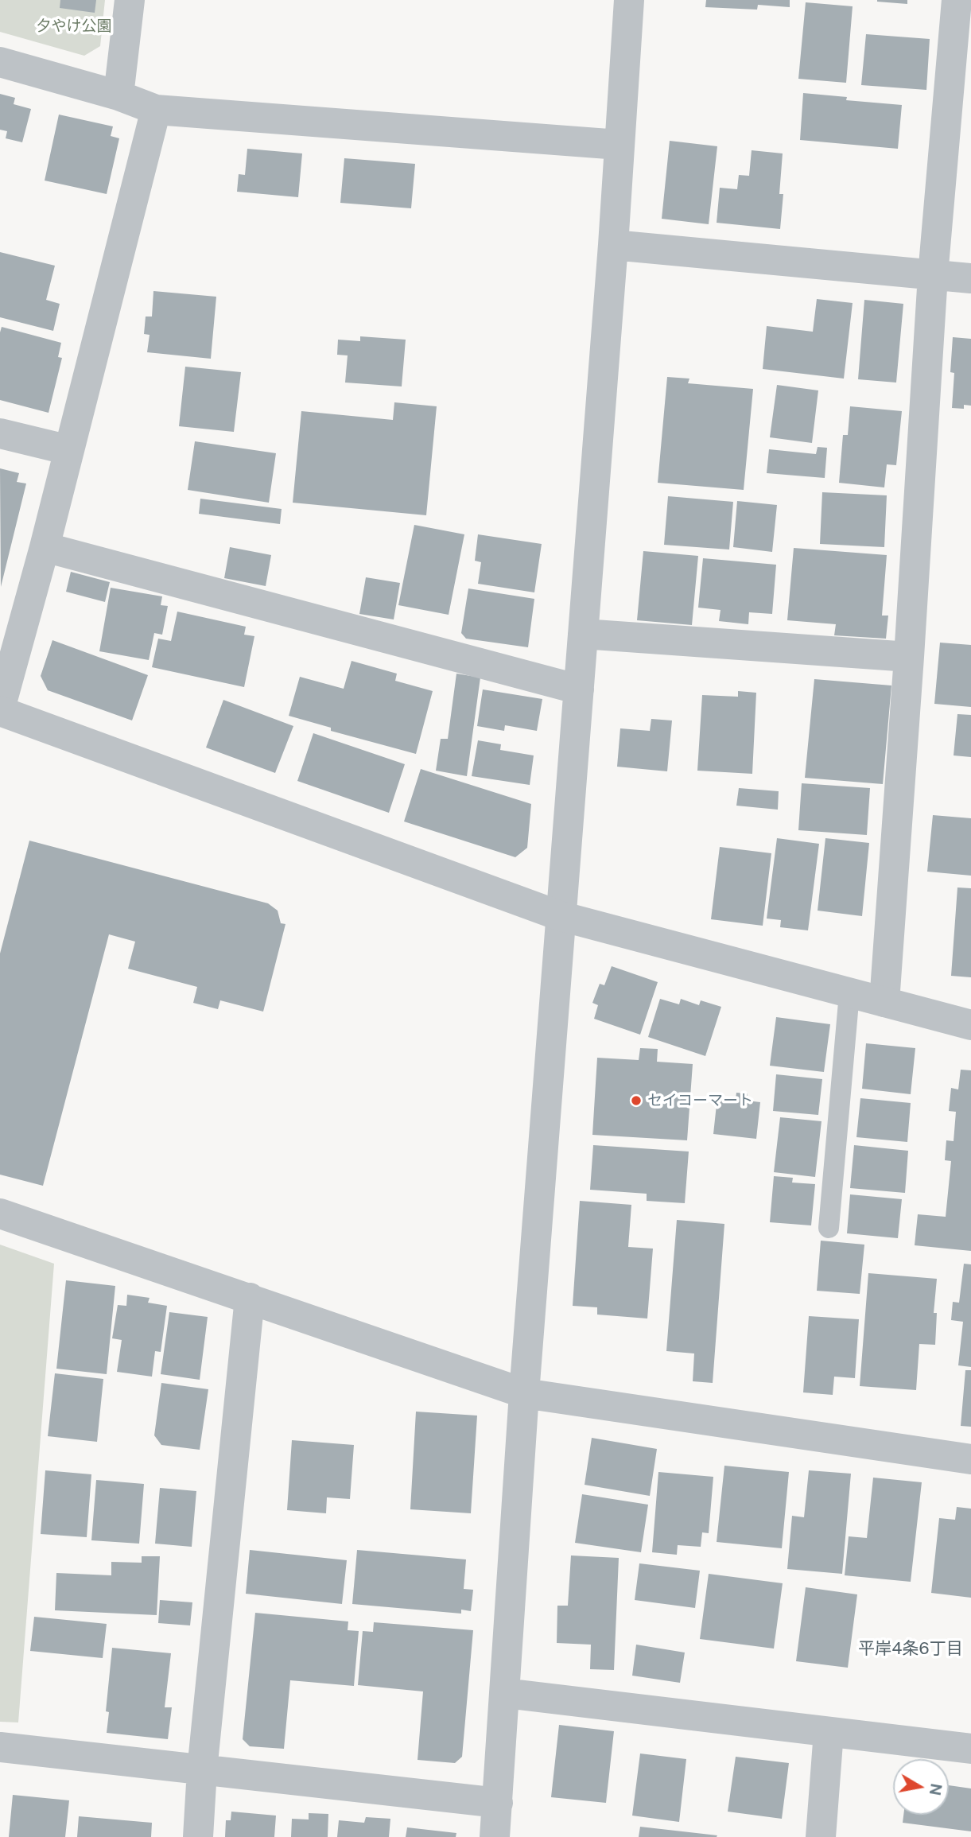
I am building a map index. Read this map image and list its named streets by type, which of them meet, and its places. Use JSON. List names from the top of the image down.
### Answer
{
  "districts": ["平岸4条6丁目"],
  "parks": ["夕やけ公園"],
  "places": ["セイコーマート"],
  "north": "right"
}
